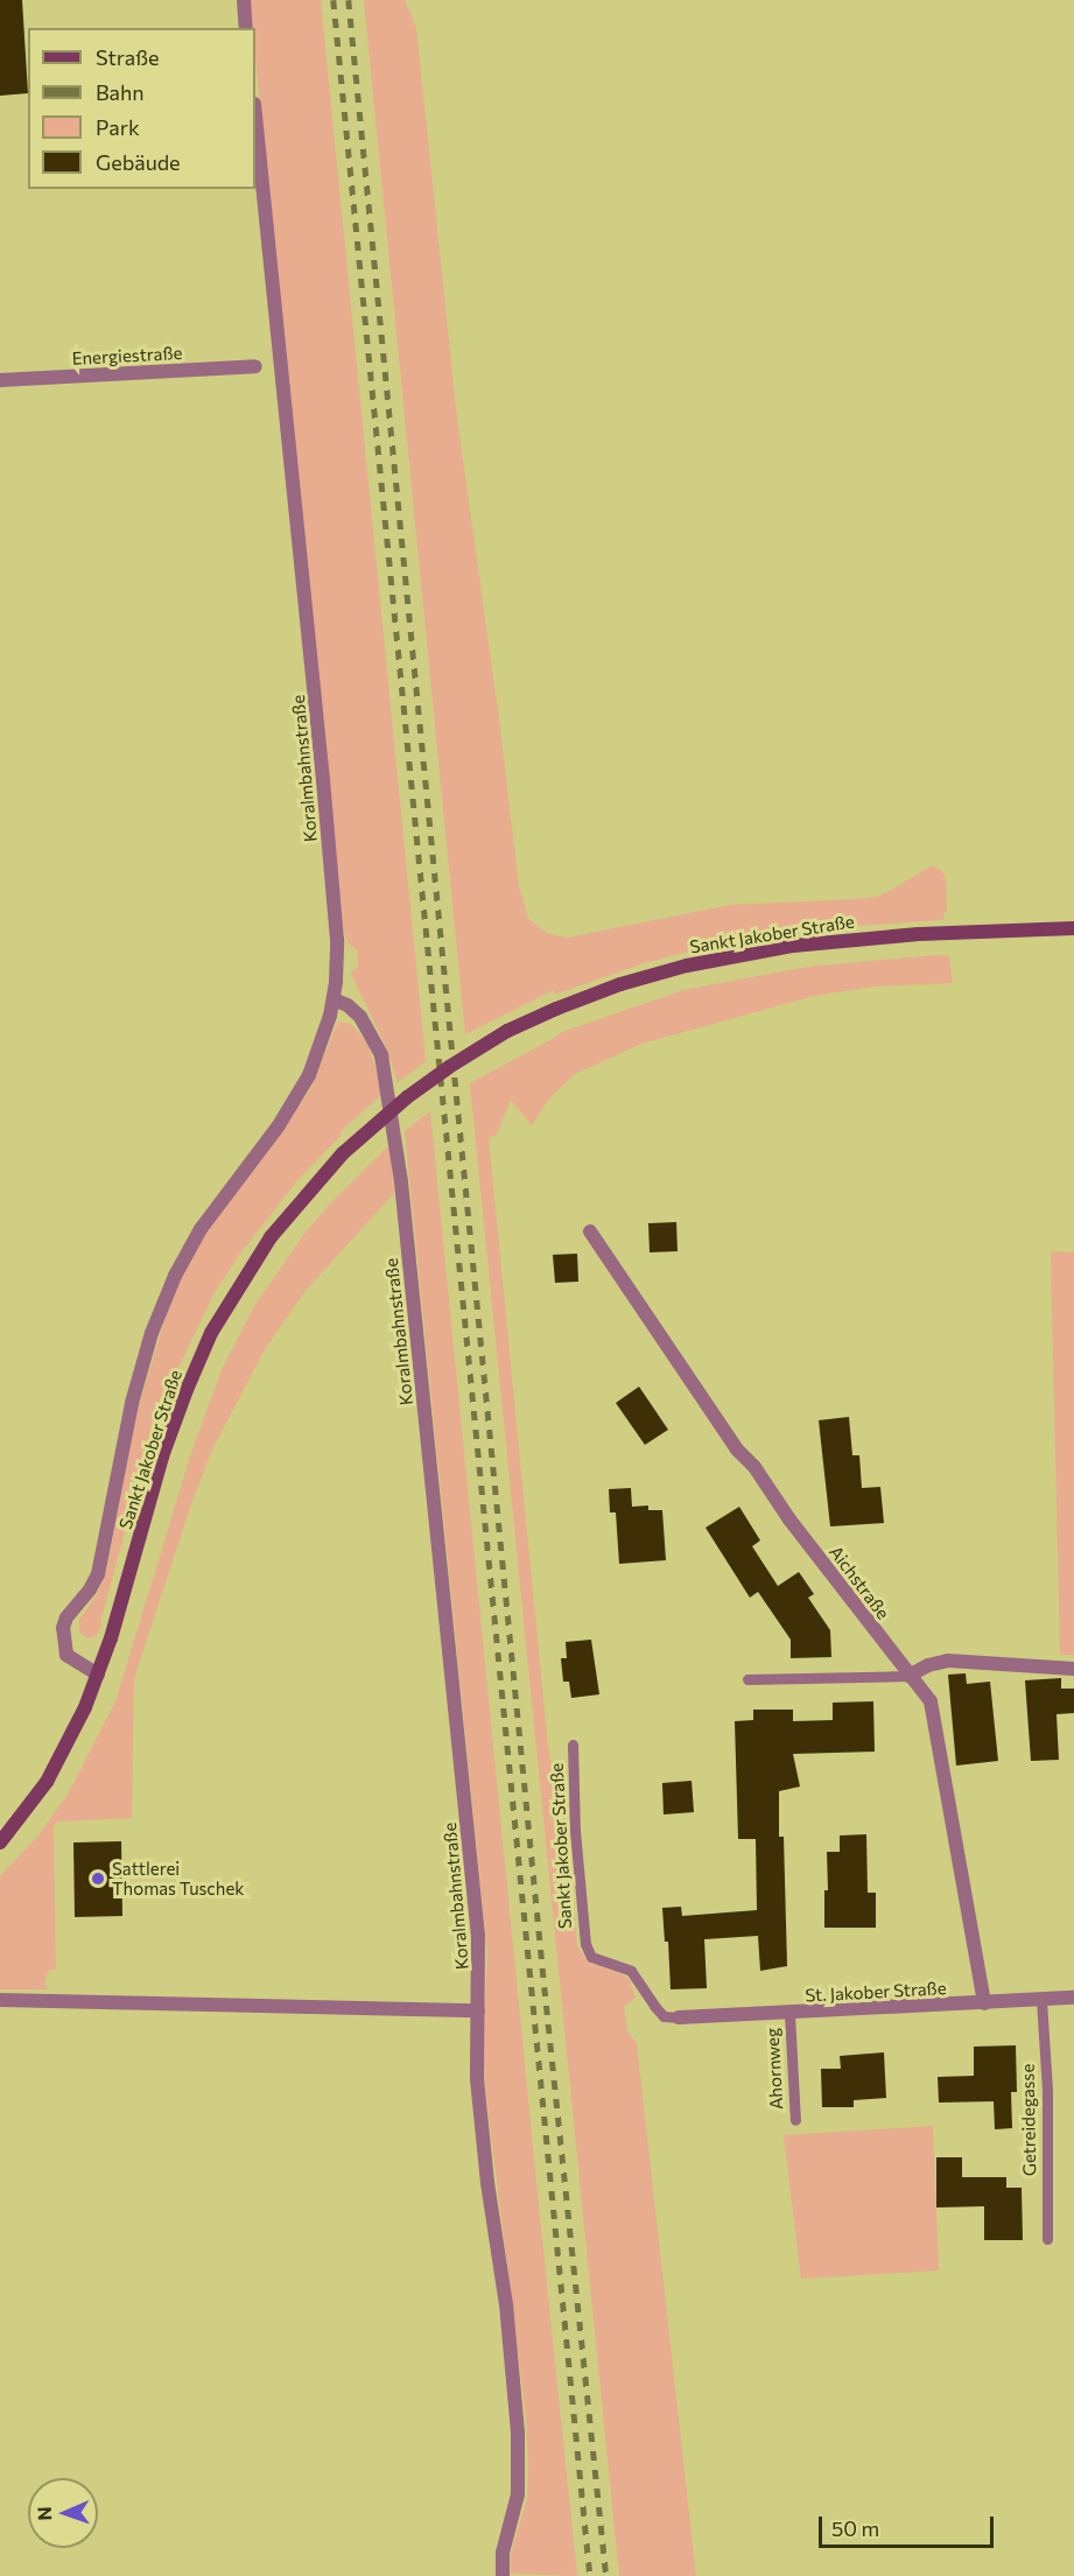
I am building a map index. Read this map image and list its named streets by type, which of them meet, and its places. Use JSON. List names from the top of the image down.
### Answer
{
  "streets": {
    "main road": ["Sankt Jakober Straße"],
    "street": [
      "Energiestraße",
      "Koralmbahnstraße",
      "Aichstraße",
      "St. Jakober Straße"
    ],
    "lane": ["Ahornweg", "Getreidegasse"]
  },
  "crossings": [
    ["Sankt Jakober Straße", "St. Jakober Straße"],
    ["Aichstraße", "St. Jakober Straße"],
    ["St. Jakober Straße", "Ahornweg"],
    ["St. Jakober Straße", "Getreidegasse"]
  ],
  "places": ["Sattlerei Thomas Tuschek"],
  "legend": [
    "Straße",
    "Bahn",
    "Park",
    "Gebäude"
  ],
  "scale_bar": "50 m",
  "north": "left"
}
